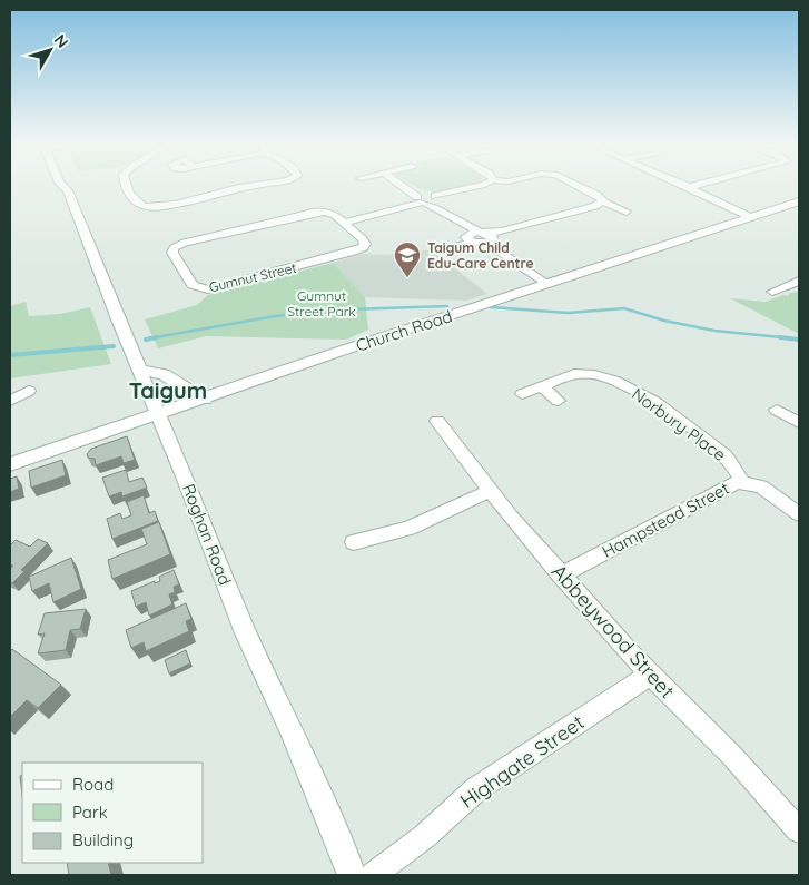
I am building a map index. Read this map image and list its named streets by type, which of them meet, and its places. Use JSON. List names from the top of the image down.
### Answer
{
  "streets": {
    "main road": ["Church Road", "Roghan Road"],
    "street": [
      "Gumnut Street",
      "Norbury Place",
      "Hampstead Street",
      "Abbeywood Street",
      "Highgate Street"
    ]
  },
  "crossings": [
    ["Church Road", "Roghan Road"],
    ["Norbury Place", "Hampstead Street"],
    ["Hampstead Street", "Abbeywood Street"],
    ["Abbeywood Street", "Highgate Street"]
  ],
  "districts": ["Taigum"],
  "parks": ["Gumnut Street Park"],
  "places": {
    "school or university": ["Taigum Child Edu-Care Centre"]
  },
  "legend": ["Road", "Park", "Building"],
  "north": "top right"
}
